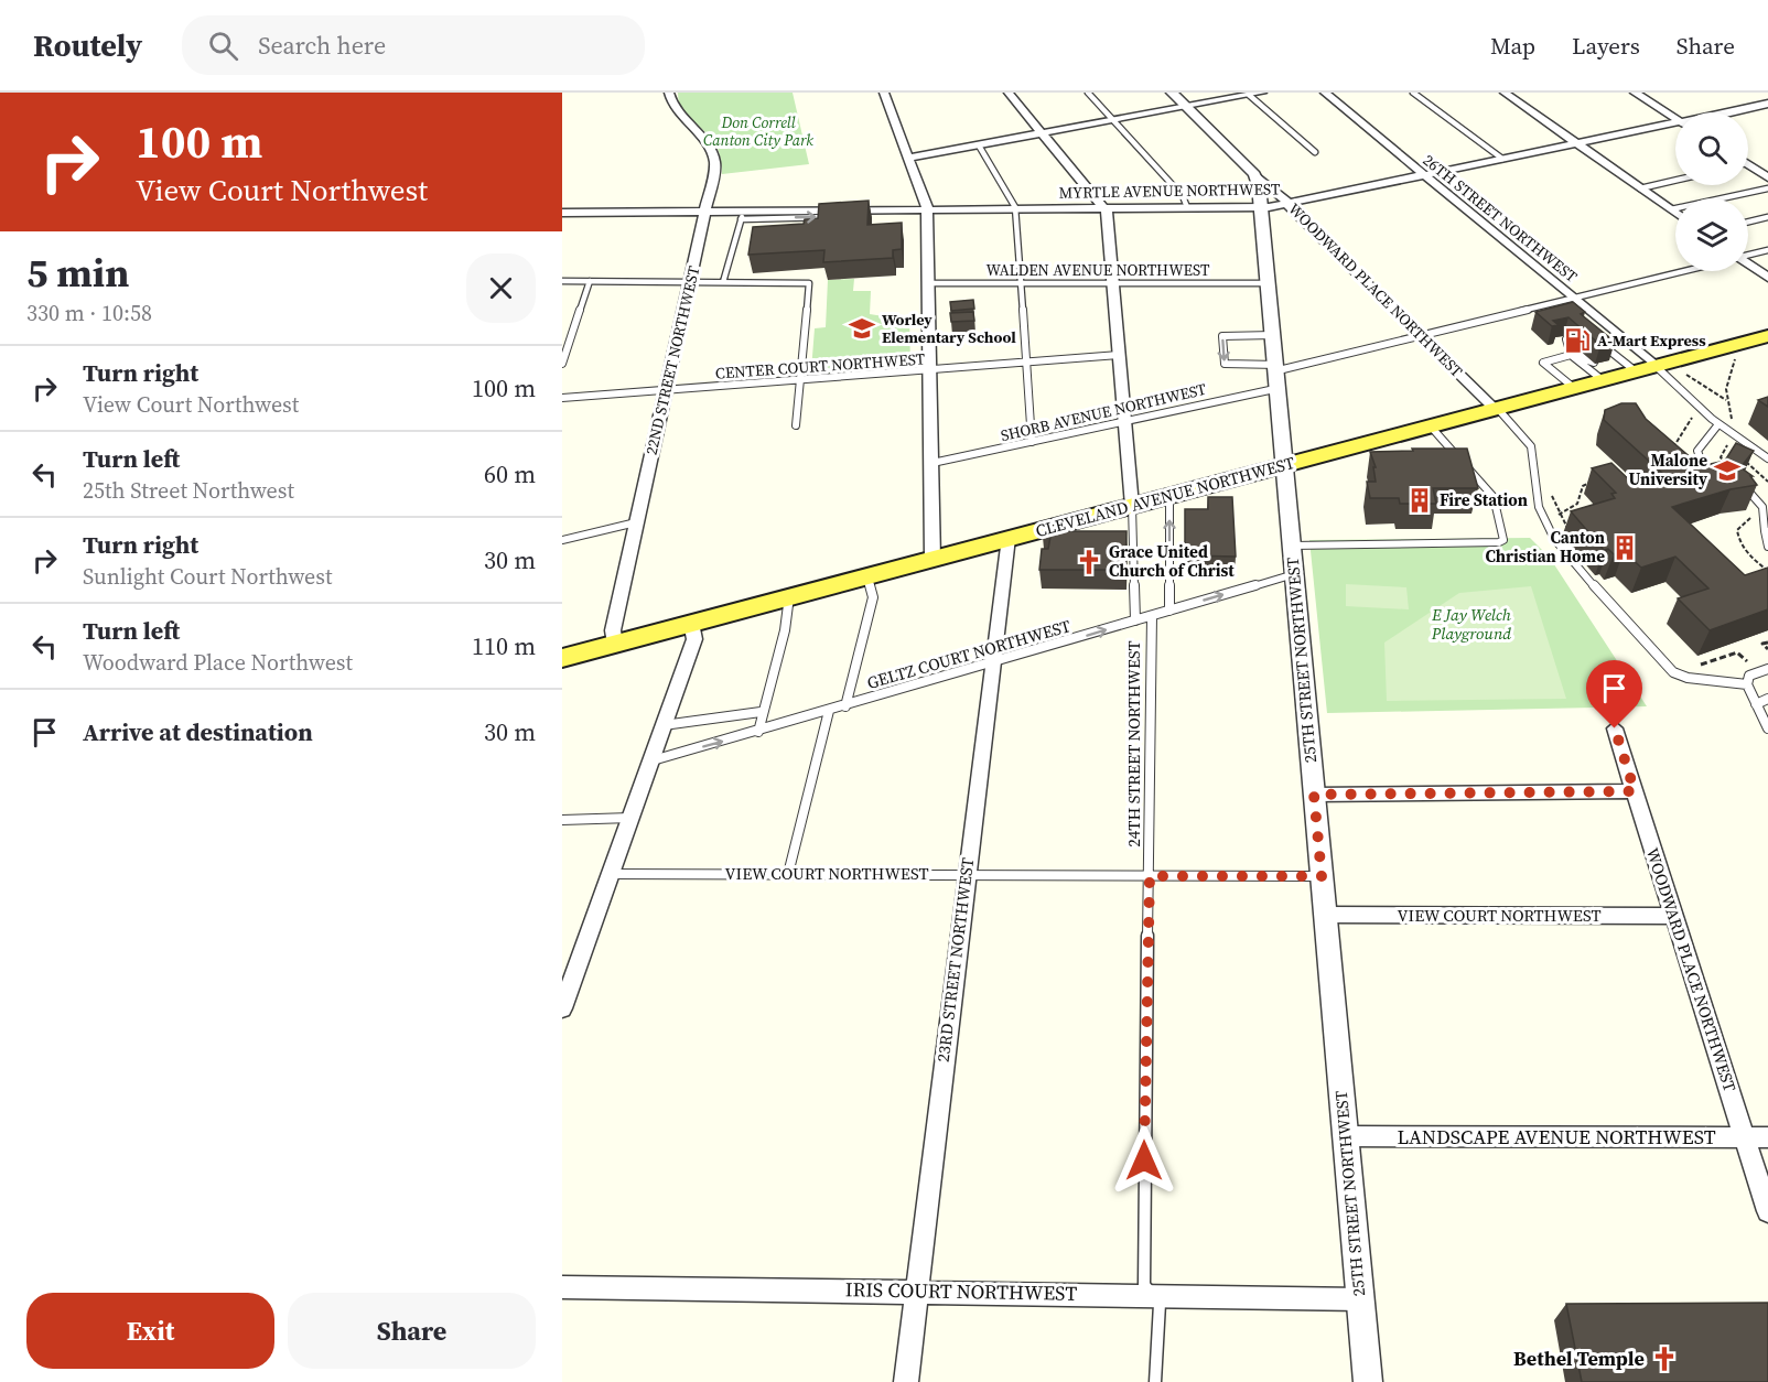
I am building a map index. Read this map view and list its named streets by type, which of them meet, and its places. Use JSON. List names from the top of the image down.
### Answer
{
  "streets": {
    "main road": ["CLEVELAND AVENUE NORTHWEST"],
    "street": [
      "MYRTLE AVENUE NORTHWEST",
      "26TH STREET NORTHWEST",
      "WOODWARD PLACE NORTHWEST",
      "22ND STREET NORTHWEST",
      "25TH STREET NORTHWEST",
      "VIEW COURT NORTHWEST",
      "23RD STREET NORTHWEST",
      "LANDSCAPE AVENUE NORTHWEST",
      "IRIS COURT NORTHWEST"
    ],
    "lane": [
      "WALDEN AVENUE NORTHWEST",
      "CENTER COURT NORTHWEST",
      "SHORB AVENUE NORTHWEST",
      "GELTZ COURT NORTHWEST",
      "24TH STREET NORTHWEST"
    ]
  },
  "crossings": [
    ["MYRTLE AVENUE NORTHWEST", "26TH STREET NORTHWEST"],
    ["MYRTLE AVENUE NORTHWEST", "WOODWARD PLACE NORTHWEST"],
    ["MYRTLE AVENUE NORTHWEST", "22ND STREET NORTHWEST"],
    ["MYRTLE AVENUE NORTHWEST", "25TH STREET NORTHWEST"],
    ["26TH STREET NORTHWEST", "CLEVELAND AVENUE NORTHWEST"],
    ["WALDEN AVENUE NORTHWEST", "25TH STREET NORTHWEST"],
    ["WOODWARD PLACE NORTHWEST", "CLEVELAND AVENUE NORTHWEST"],
    ["WOODWARD PLACE NORTHWEST", "25TH STREET NORTHWEST"],
    ["WOODWARD PLACE NORTHWEST", "VIEW COURT NORTHWEST"],
    ["WOODWARD PLACE NORTHWEST", "LANDSCAPE AVENUE NORTHWEST"],
    ["22ND STREET NORTHWEST", "CENTER COURT NORTHWEST"],
    ["22ND STREET NORTHWEST", "CLEVELAND AVENUE NORTHWEST"],
    ["SHORB AVENUE NORTHWEST", "25TH STREET NORTHWEST"],
    ["CLEVELAND AVENUE NORTHWEST", "25TH STREET NORTHWEST"],
    ["CLEVELAND AVENUE NORTHWEST", "23RD STREET NORTHWEST"],
    ["GELTZ COURT NORTHWEST", "25TH STREET NORTHWEST"],
    ["GELTZ COURT NORTHWEST", "24TH STREET NORTHWEST"],
    ["GELTZ COURT NORTHWEST", "23RD STREET NORTHWEST"],
    ["25TH STREET NORTHWEST", "VIEW COURT NORTHWEST"],
    ["25TH STREET NORTHWEST", "LANDSCAPE AVENUE NORTHWEST"],
    ["25TH STREET NORTHWEST", "IRIS COURT NORTHWEST"],
    ["24TH STREET NORTHWEST", "VIEW COURT NORTHWEST"],
    ["24TH STREET NORTHWEST", "IRIS COURT NORTHWEST"],
    ["VIEW COURT NORTHWEST", "23RD STREET NORTHWEST"],
    ["23RD STREET NORTHWEST", "IRIS COURT NORTHWEST"]
  ],
  "one_way": ["GELTZ COURT NORTHWEST"],
  "parks": ["Don Correll Canton City Park", "E Jay Welch Playground"],
  "places": {
    "school or university": ["Worley Elementary School", "Malone University"],
    "fuel station": ["A-Mart Express"],
    "building": ["Fire Station", "Canton Christian Home"],
    "church": ["Grace United Church of Christ", "Bethel Temple"]
  },
  "page": {
    "header": "Routely",
    "search": "Search here",
    "nav": ["Map", "Layers", "Share"],
    "turn": ["100 m", "View Court Northwest"],
    "heading": ["5 min", "330 m · 10:58"],
    "list": [
      {
        "name": "Turn right",
        "note": "View Court Northwest",
        "value": "100 m"
      },
      {
        "name": "Turn left",
        "note": "25th Street Northwest",
        "value": "60 m"
      },
      {
        "name": "Turn right",
        "note": "Sunlight Court Northwest",
        "value": "30 m"
      },
      {
        "name": "Turn left",
        "note": "Woodward Place Northwest",
        "value": "110 m"
      },
      {
        "name": "Arrive at destination",
        "value": "30 m"
      }
    ],
    "buttons": ["Exit", "Share"]
  }
}
